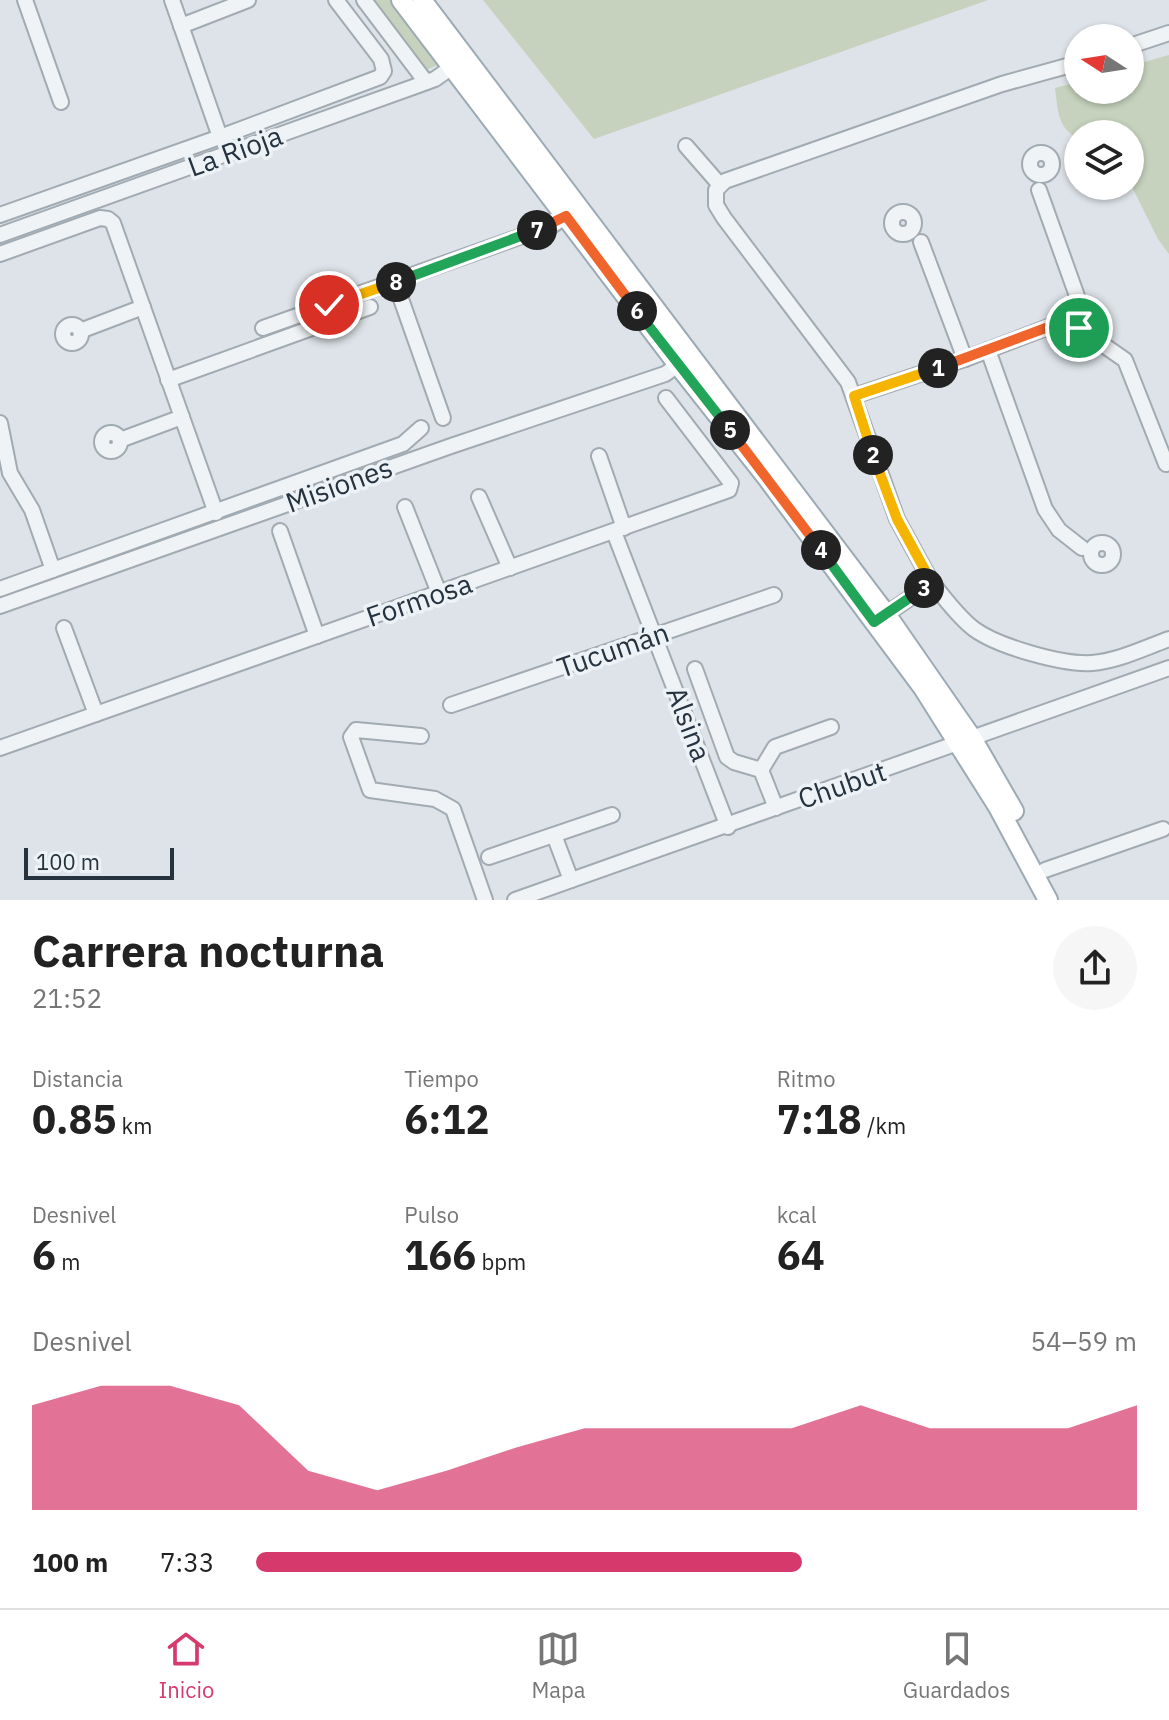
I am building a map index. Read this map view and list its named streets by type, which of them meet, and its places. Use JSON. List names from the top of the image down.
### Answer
{
  "streets": {
    "street": [
      "La Rioja",
      "Misiones",
      "Formosa",
      "Tucumán",
      "Alsina",
      "Chubut"
    ]
  },
  "crossings": [
    ["Formosa", "Alsina"],
    ["Tucumán", "Alsina"],
    ["Alsina", "Chubut"]
  ],
  "scale_bar": "100 m",
  "north": "left",
  "page": {
    "pins": [
      "7",
      "8",
      "6",
      "1",
      "5",
      "2",
      "4",
      "3"
    ],
    "scale": "100 m",
    "heading": ["Carrera nocturna", "21:52"],
    "stats": [
      ["Distancia", "0.85 km"],
      ["Tiempo", "6:12"],
      ["Ritmo", "7:18 /km"],
      ["Desnivel", "6 m"],
      ["Pulso", "166 bpm"],
      ["kcal", "64"]
    ],
    "chart": ["Desnivel", "54–59 m"],
    "list": [
      {
        "name": "100 m",
        "note": "7:33"
      }
    ],
    "tabs": ["Inicio", "Mapa", "Guardados"]
  }
}
